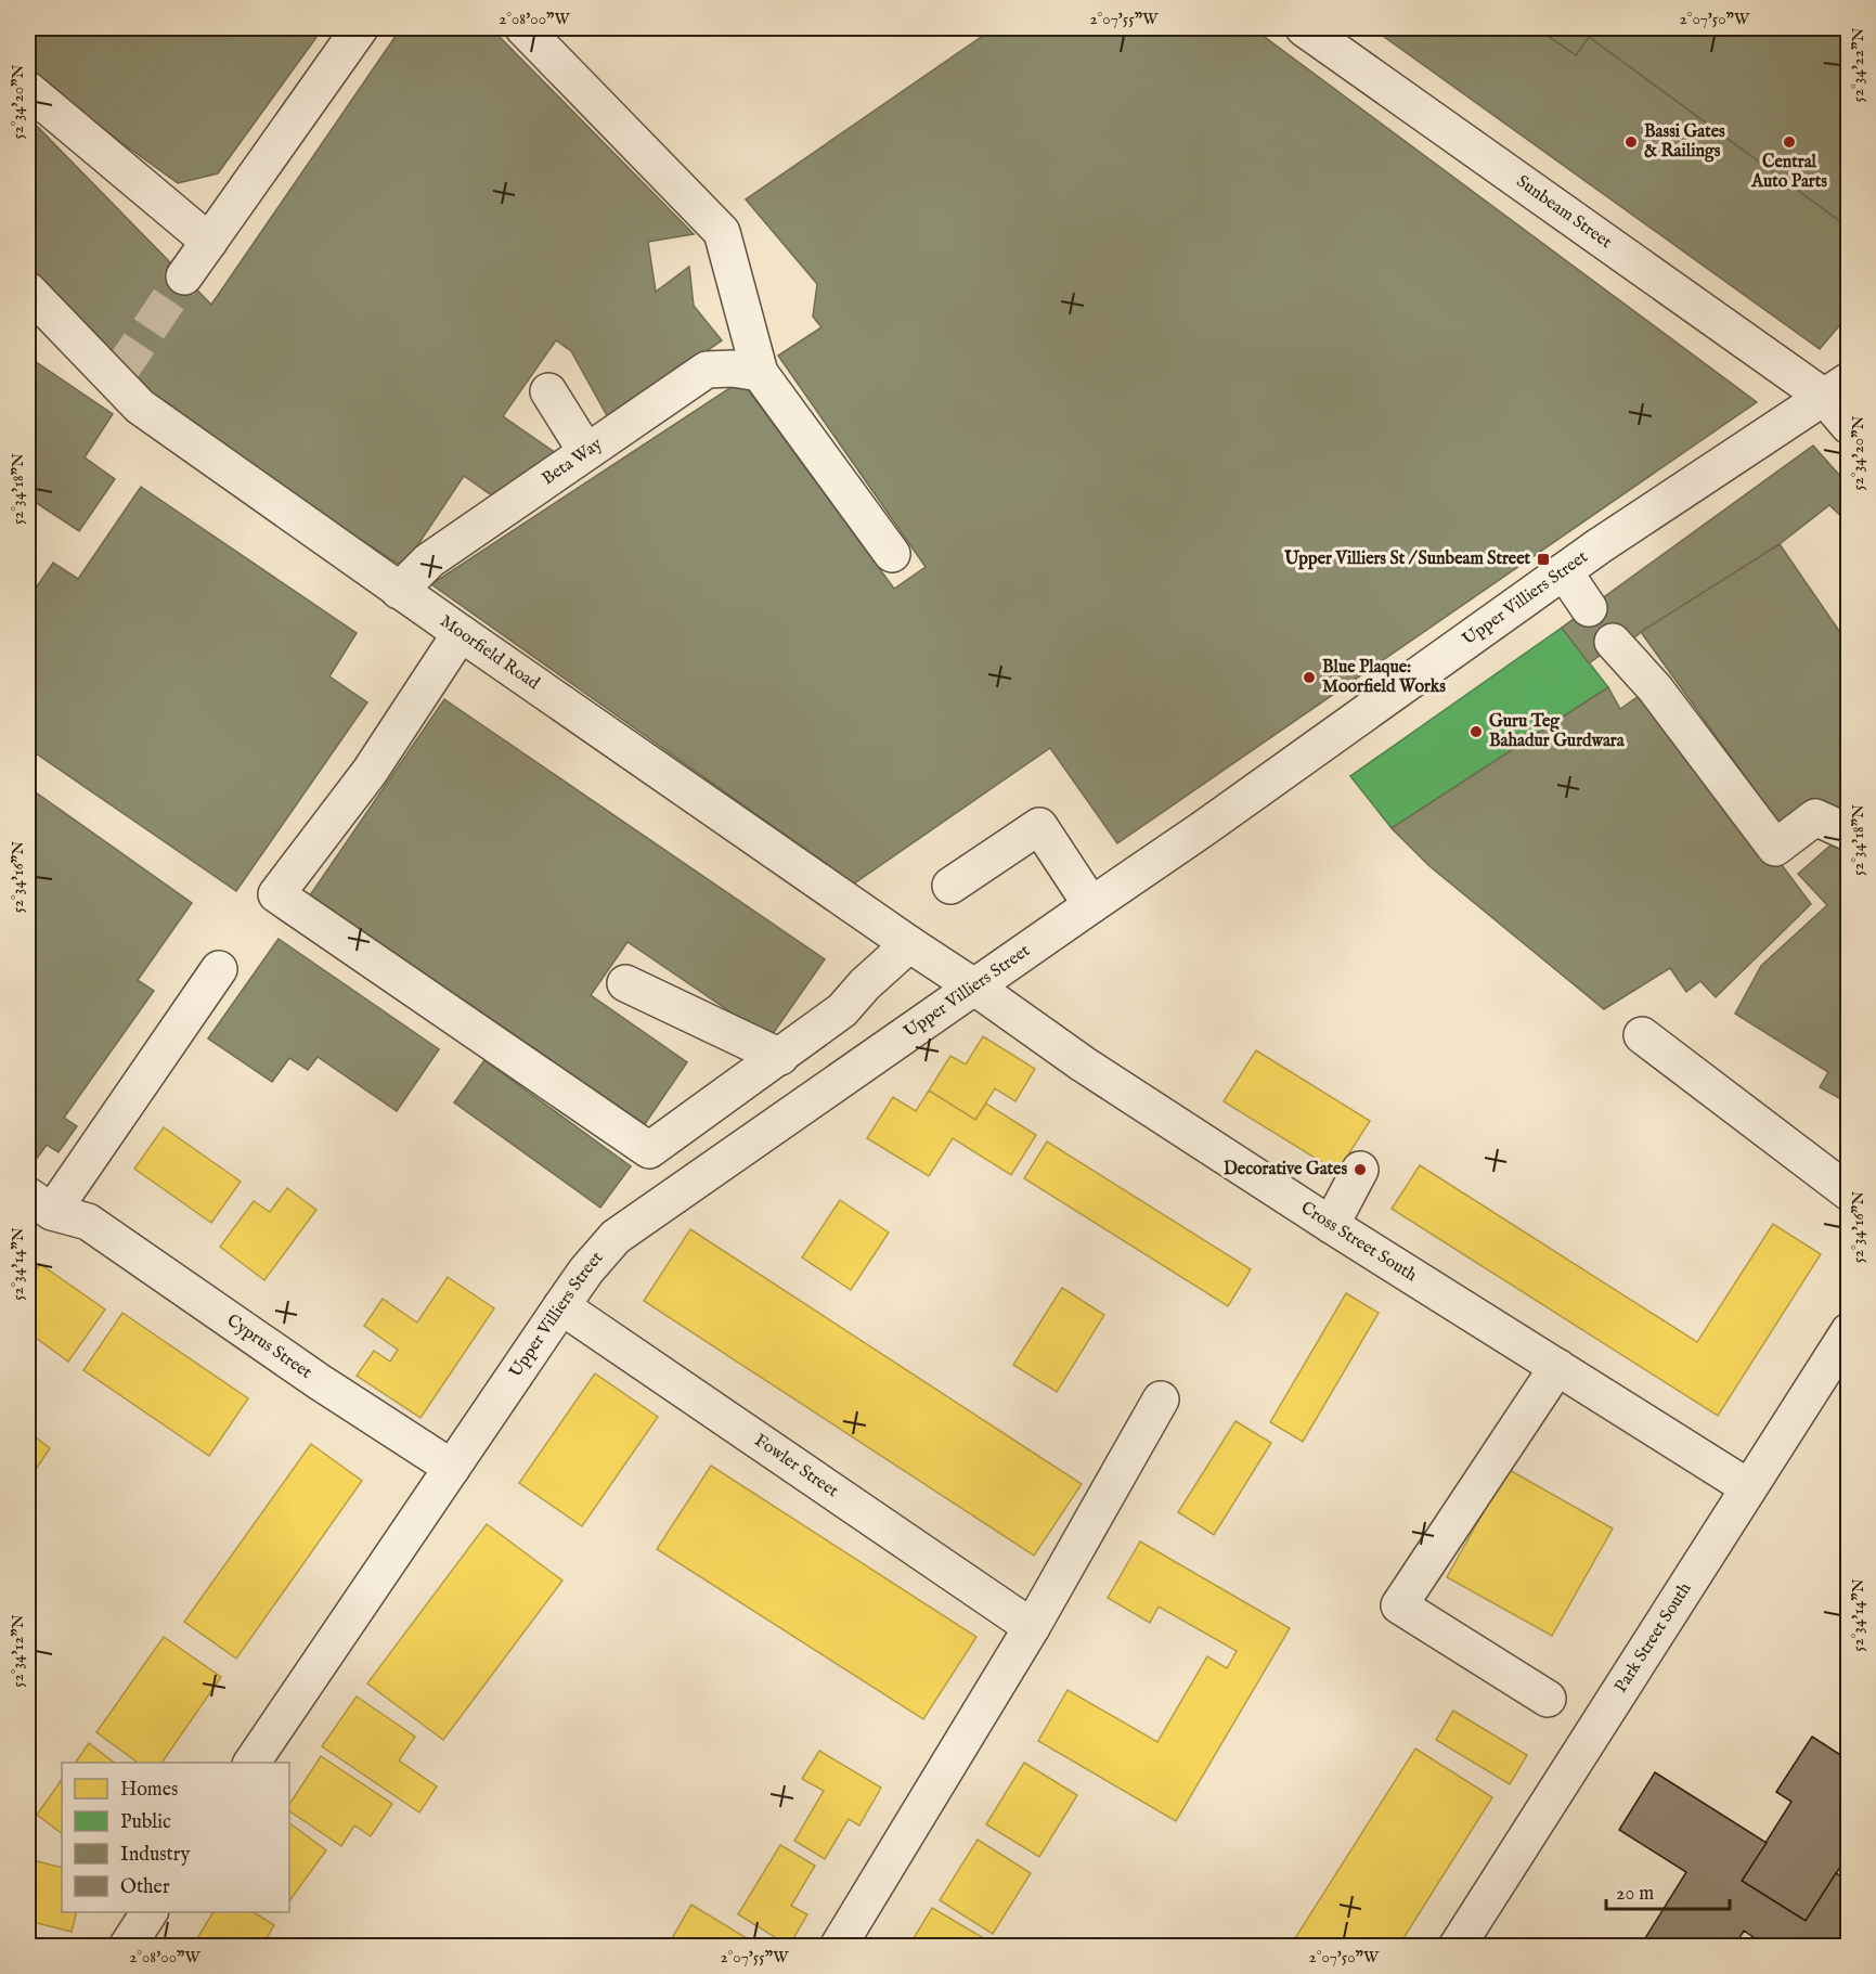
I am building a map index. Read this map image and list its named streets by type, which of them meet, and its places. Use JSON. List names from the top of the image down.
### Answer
{
  "streets": {
    "street": [
      "Sunbeam Street",
      "Beta Way",
      "Upper Villiers Street",
      "Moorfield Road",
      "Cross Street South",
      "Cyprus Street",
      "Fowler Street",
      "Park Street South"
    ]
  },
  "crossings": [
    ["Sunbeam Street", "Upper Villiers Street"],
    ["Beta Way", "Moorfield Road"],
    ["Upper Villiers Street", "Moorfield Road"],
    ["Upper Villiers Street", "Cross Street South"],
    ["Upper Villiers Street", "Cyprus Street"],
    ["Upper Villiers Street", "Fowler Street"],
    ["Moorfield Road", "Cross Street South"],
    ["Cross Street South", "Park Street South"]
  ],
  "places": {
    "other": [
      "Bassi Gates & Railings",
      "Central Auto Parts",
      "Blue Plaque: Moorfield Works",
      "Guru Teg Bahadur Gurdwara",
      "Decorative Gates"
    ],
    "transit": ["Upper Villiers St / Sunbeam Street"]
  },
  "legend": [
    "Homes",
    "Public",
    "Industry",
    "Other"
  ],
  "scale_bar": "20 m",
  "coordinates": [
    "2°08'00\"W",
    "2°07'55\"W",
    "2°07'50\"W",
    "52°34'22\"N",
    "52°34'20\"N",
    "52°34'18\"N",
    "52°34'16\"N",
    "52°34'14\"N",
    "52°34'12\"N"
  ]
}
